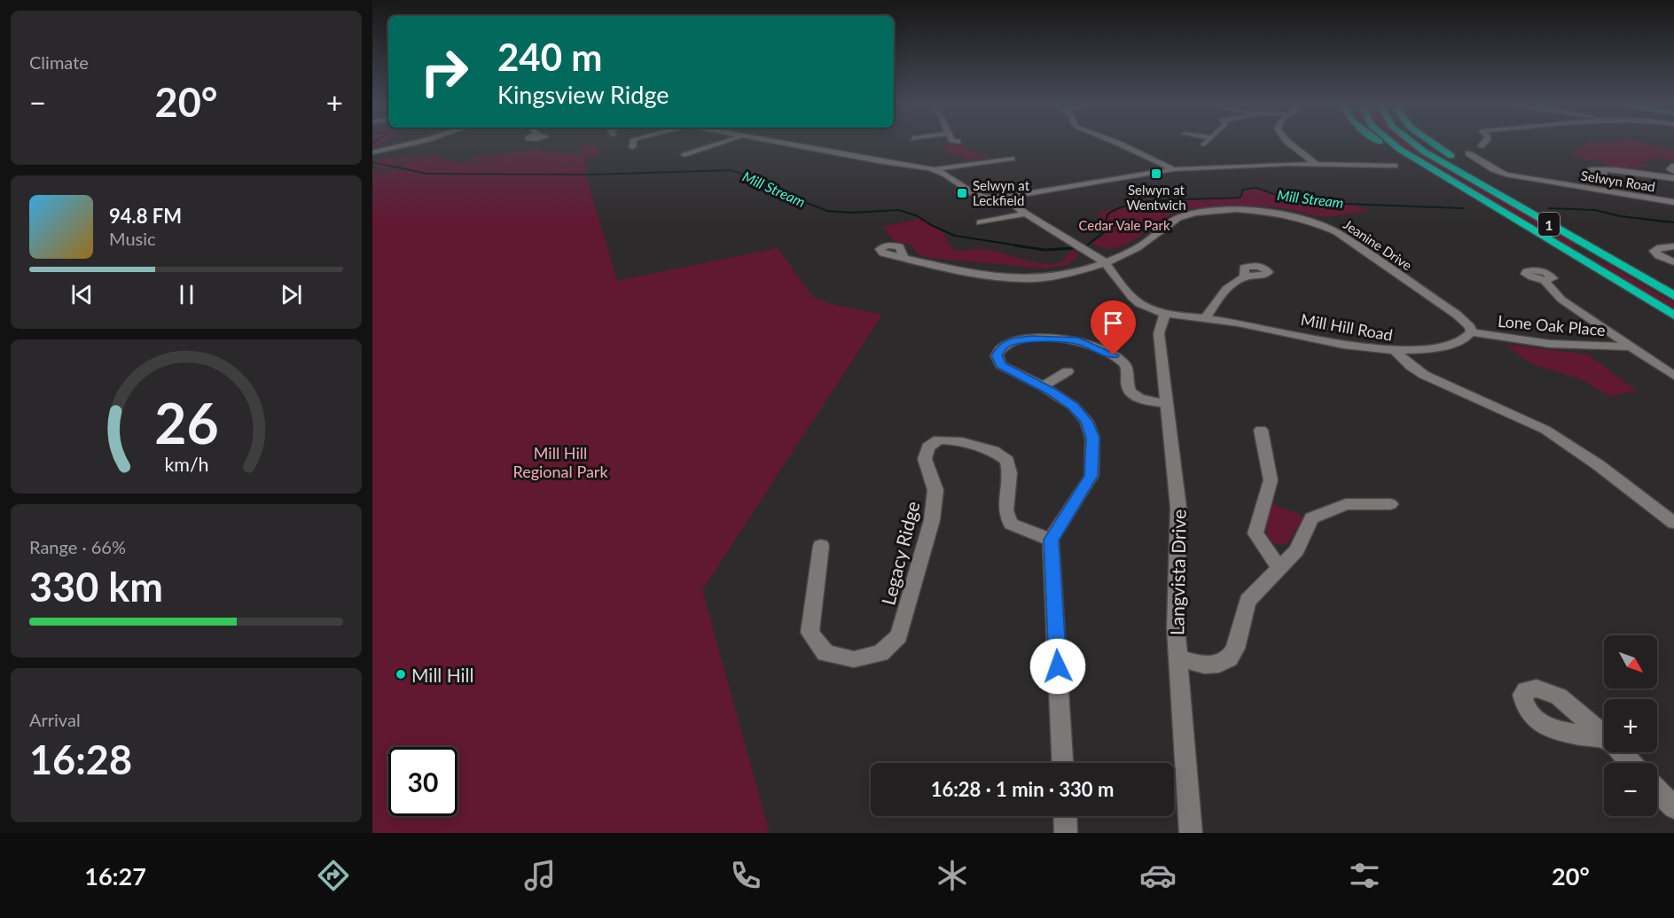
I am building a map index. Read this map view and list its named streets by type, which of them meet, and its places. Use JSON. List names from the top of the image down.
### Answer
{
  "streets": {
    "highway": ["1"],
    "street": [
      "Selwyn Road",
      "Jeanine Drive",
      "Lone Oak Place",
      "Mill Hill Road",
      "Legacy Ridge",
      "Langvista Drive"
    ]
  },
  "crossings": [
    ["Jeanine Drive", "Lone Oak Place"],
    ["Jeanine Drive", "Mill Hill Road"],
    ["Mill Hill Road", "Langvista Drive"]
  ],
  "water": ["Mill Stream"],
  "parks": ["Cedar Vale Park", "Mill Hill Regional Park"],
  "places": {
    "transit": ["Selwyn at Wentwich", "Selwyn at Leckfield"],
    "other": ["Mill Hill"]
  },
  "north": "bottom right",
  "page": {
    "tile": [
      "Climate",
      ["Range · 66%", "330 km"],
      ["Arrival", "16:28"]
    ],
    "turn": ["240 m", "Kingsview Ridge"],
    "heat": ["−", "20°", "+"],
    "song": ["94.8 FM", "Music"],
    "map_buttons": ["+", "−"],
    "limit": "30",
    "trip": "16:28 · 1 min · 330 m",
    "tabs": ["16:27", "20°"],
    "gauge": ["26", "km/h"]
  }
}
